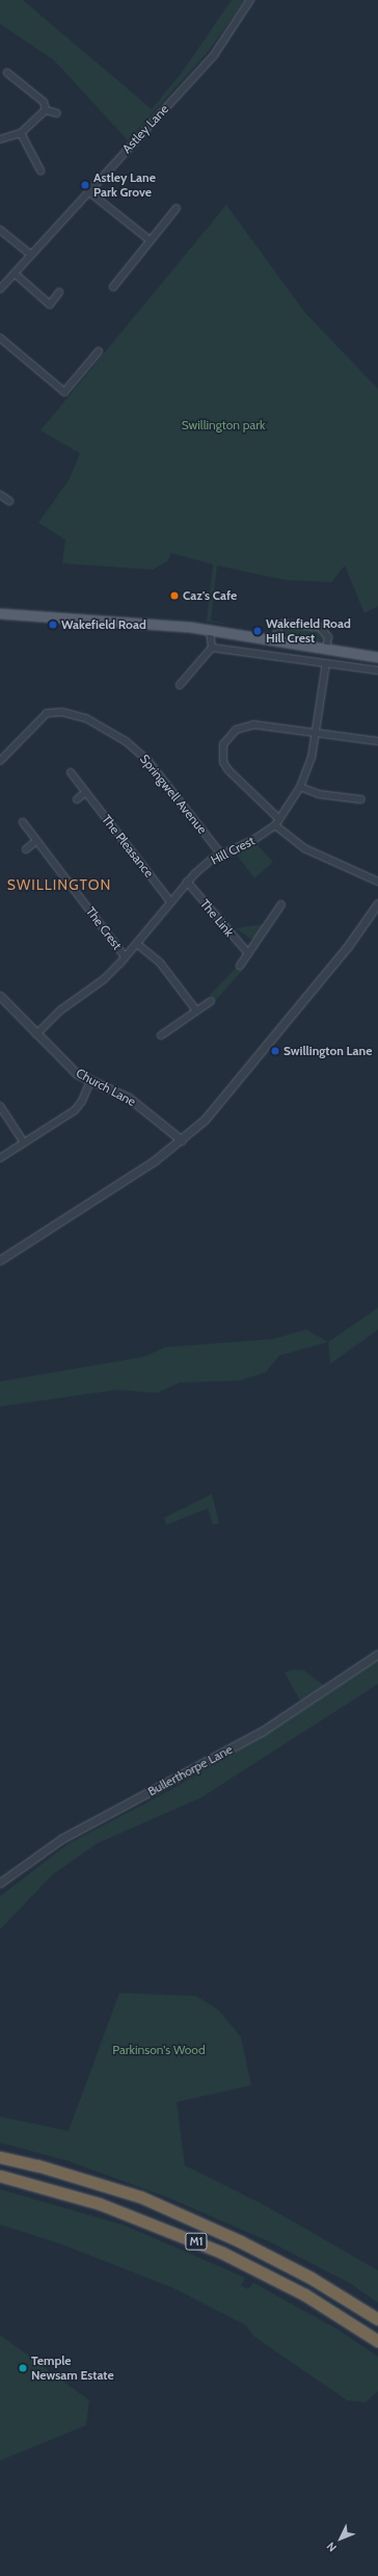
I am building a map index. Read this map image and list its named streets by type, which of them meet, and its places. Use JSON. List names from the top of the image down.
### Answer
{
  "streets": {
    "highway": ["M1"],
    "street": [
      "Astley Lane",
      "Springwell Avenue",
      "The Pleasance",
      "Hill Crest",
      "The Link",
      "The Crest",
      "Church Lane",
      "Bullerthorpe Lane"
    ]
  },
  "crossings": [
    ["Springwell Avenue", "Hill Crest"],
    ["The Pleasance", "Hill Crest"],
    ["Hill Crest", "The Link"],
    ["Hill Crest", "The Crest"],
    ["Hill Crest", "Church Lane"]
  ],
  "districts": ["SWILLINGTON"],
  "parks": ["Swillington park", "Parkinson's Wood"],
  "places": [
    "Astley Lane Park Grove",
    "Caz's Cafe",
    "Wakefield Road",
    "Wakefield Road Hill Crest",
    "Swillington Lane",
    "Temple Newsam Estate"
  ],
  "north": "bottom left"
}
